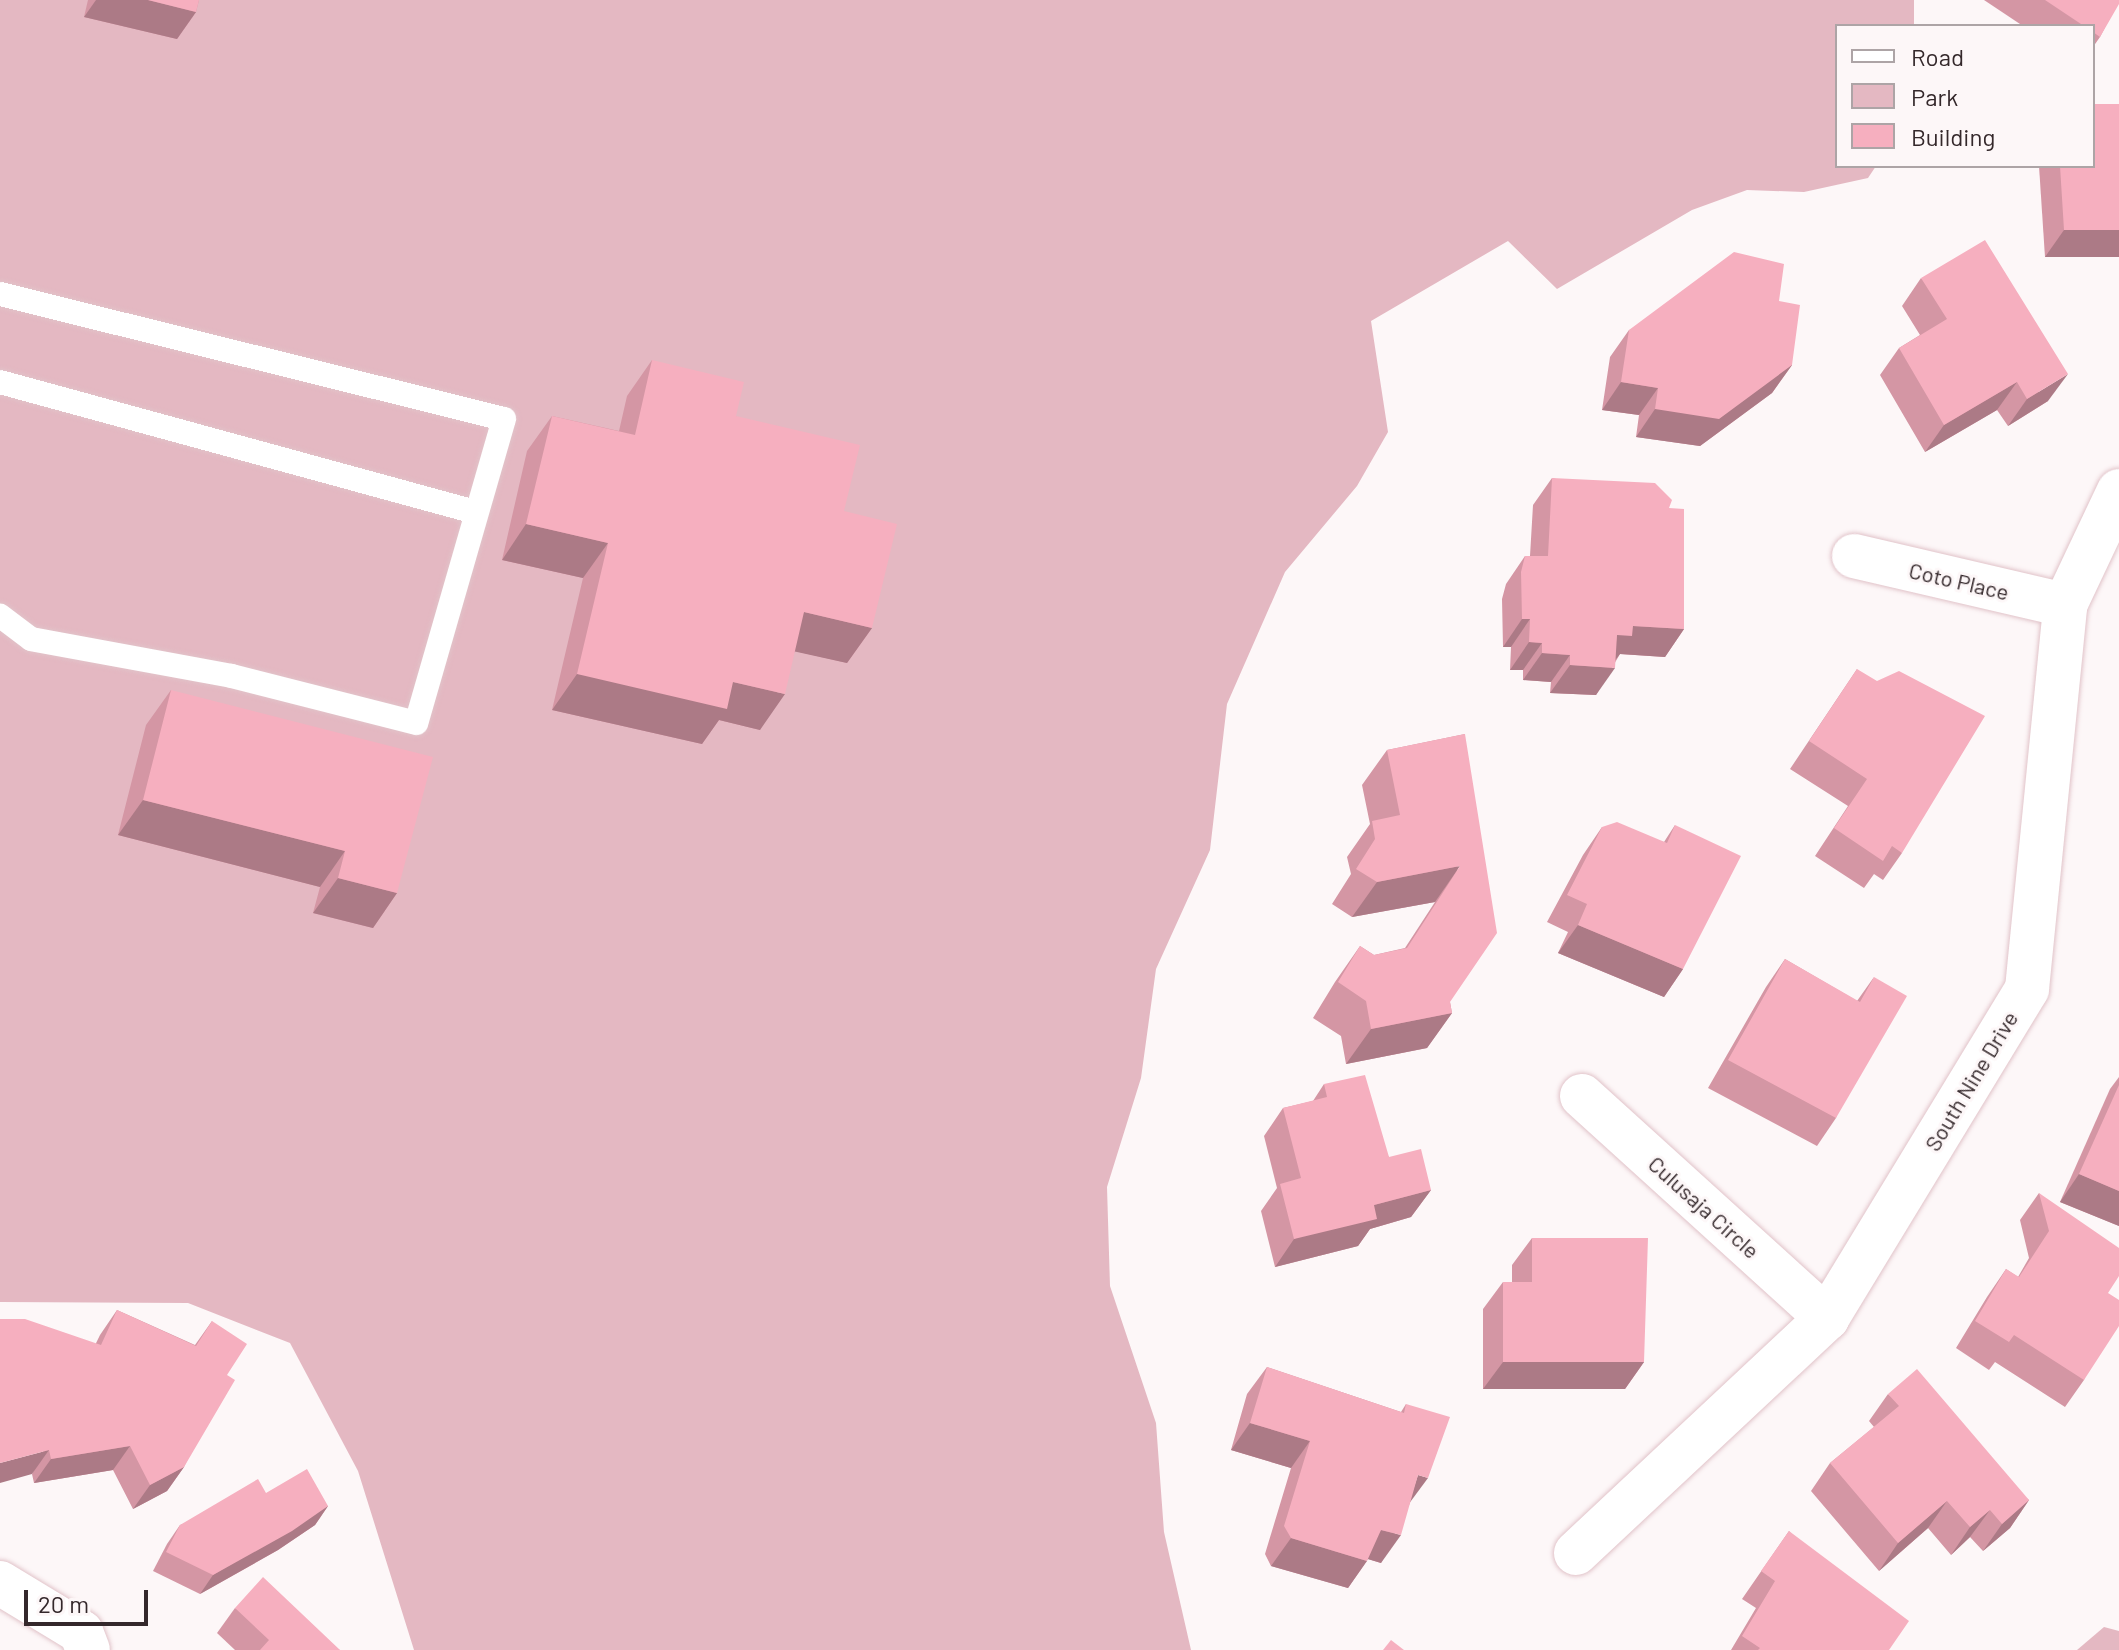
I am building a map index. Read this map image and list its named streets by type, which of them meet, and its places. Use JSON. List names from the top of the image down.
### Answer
{
  "streets": {
    "street": ["Coto Place", "South Nine Drive", "Culusaja Circle"]
  },
  "crossings": [
    ["Coto Place", "South Nine Drive"],
    ["South Nine Drive", "Culusaja Circle"]
  ],
  "legend": ["Road", "Park", "Building"],
  "scale_bar": "20 m"
}
